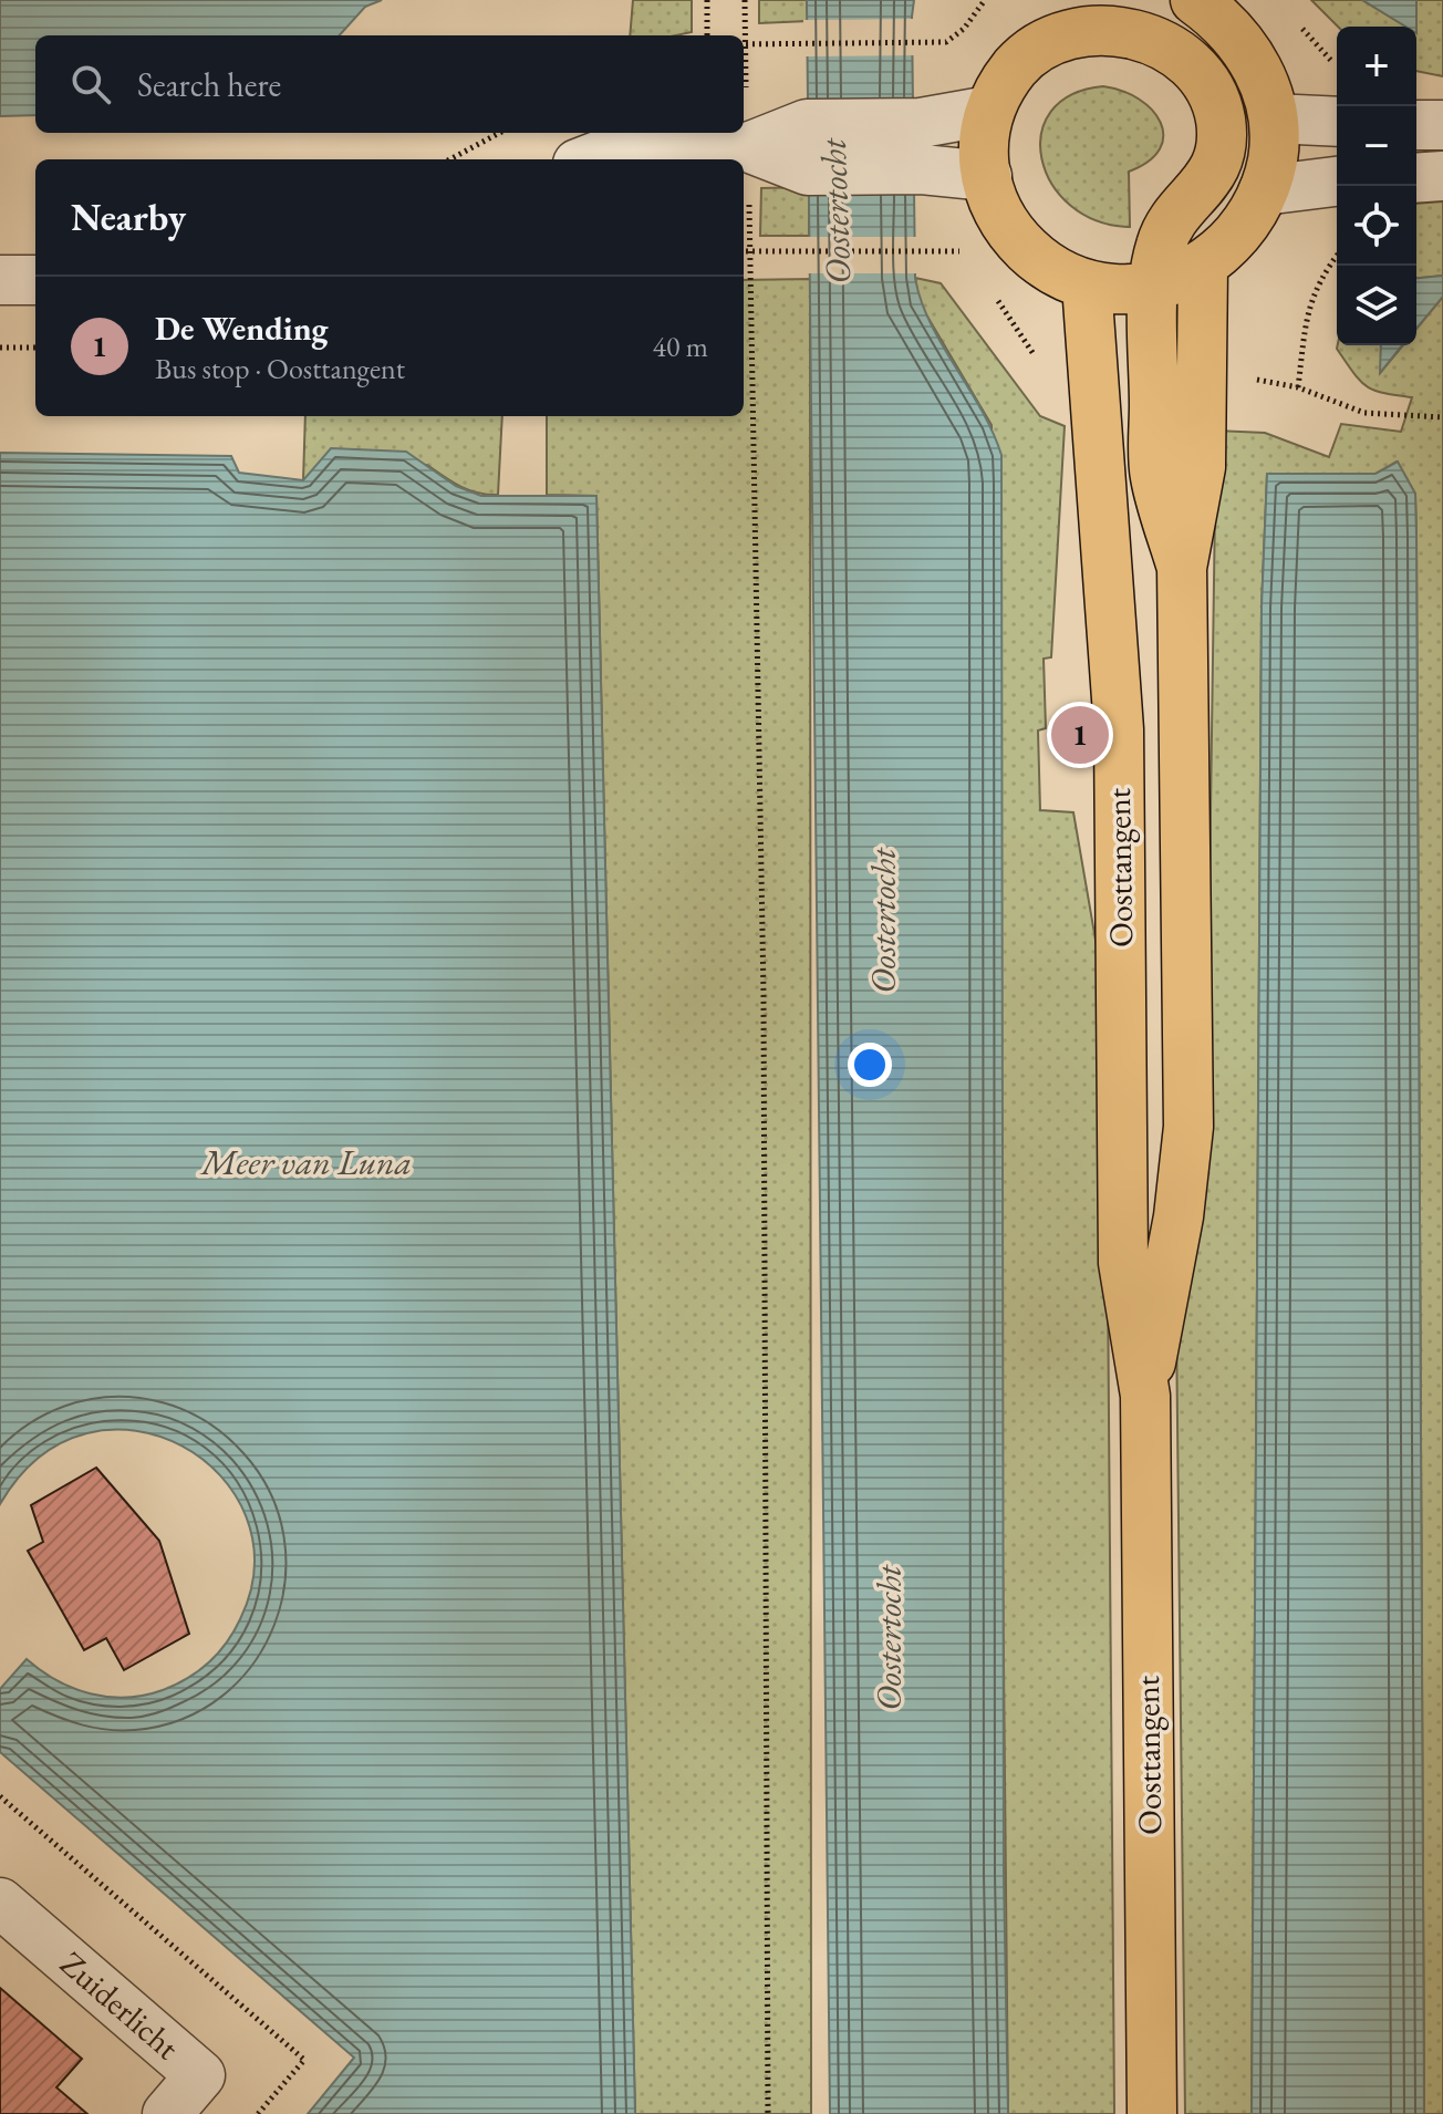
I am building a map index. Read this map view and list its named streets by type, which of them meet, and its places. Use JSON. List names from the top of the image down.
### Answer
{
  "streets": {
    "main road": ["Oosttangent"],
    "street": ["Zuiderlicht"]
  },
  "water": ["Oostertocht", "Meer van Luna"],
  "page": {
    "map_buttons": ["+", "−"],
    "search": "Search here",
    "heading": "Nearby",
    "list": [
      {
        "mark": "1",
        "name": "De Wending",
        "note": "Bus stop · Oosttangent",
        "value": "40 m"
      }
    ],
    "pins": "1"
  }
}
